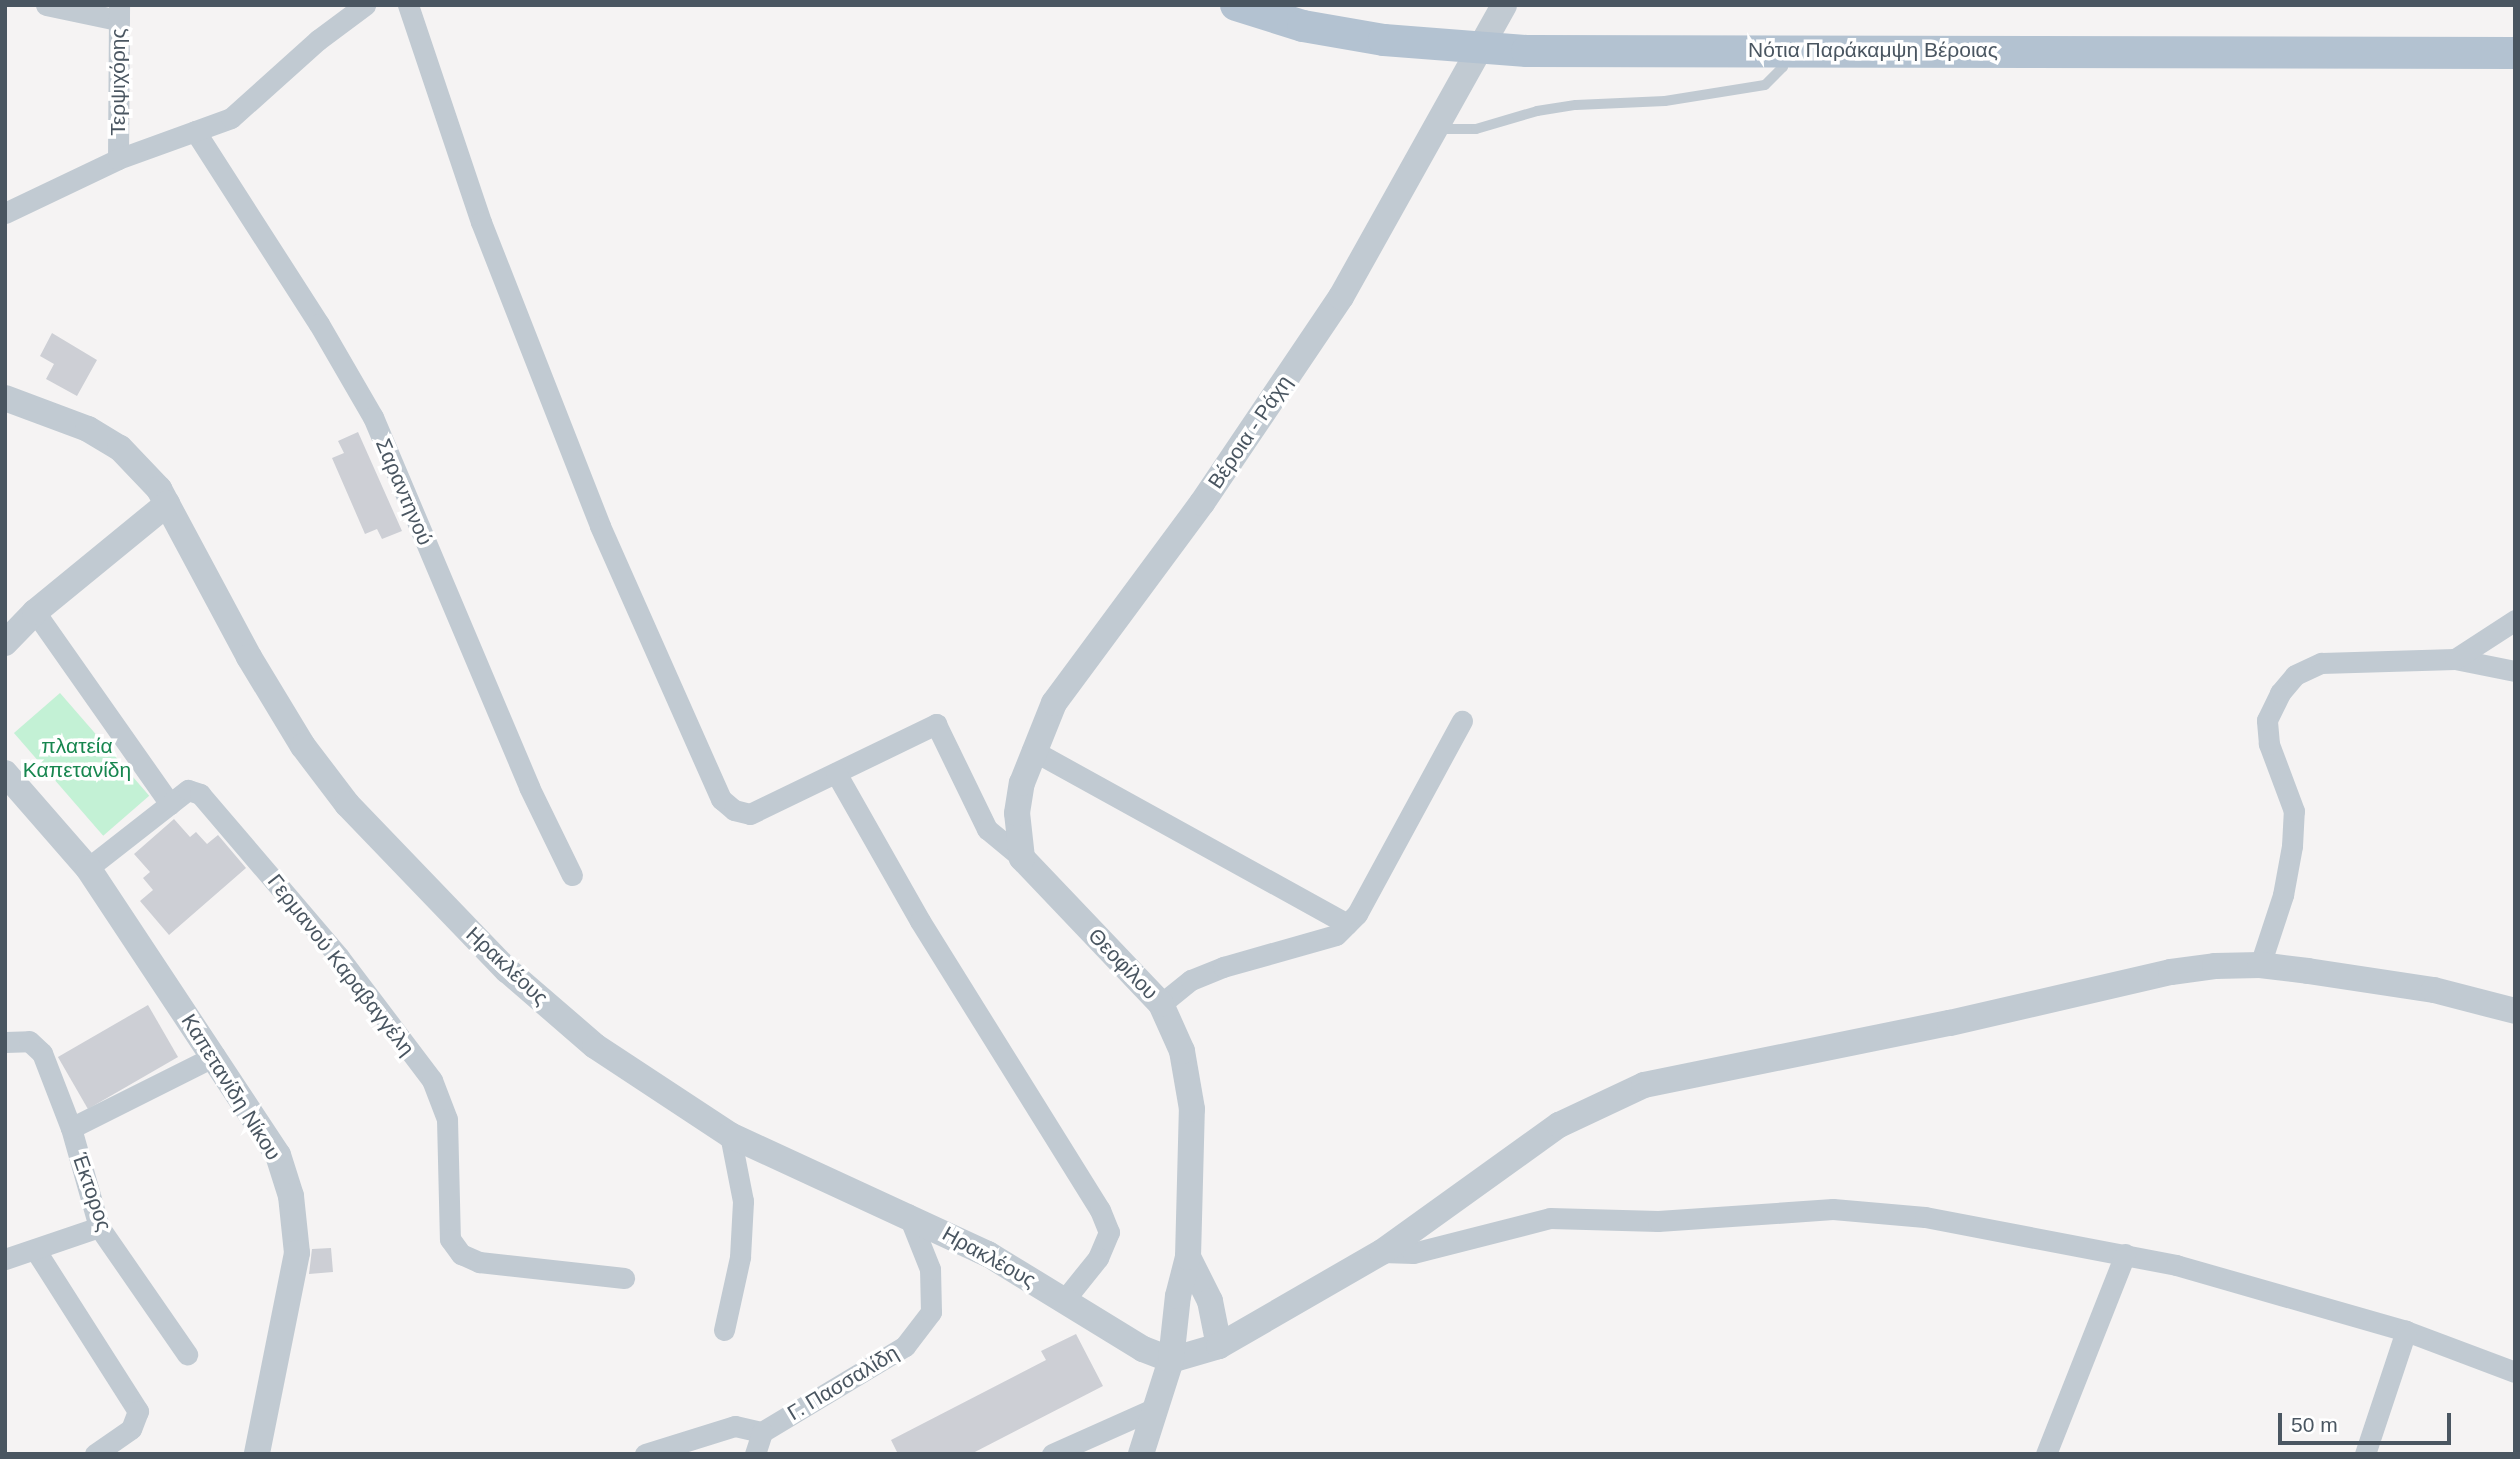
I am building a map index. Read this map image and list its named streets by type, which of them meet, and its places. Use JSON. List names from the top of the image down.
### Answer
{
  "streets": {
    "main road": ["Νότια Παράκαμψη Βέροιας"],
    "street": [
      "Τερψιχόρης",
      "Βέροια - Ράχη",
      "Σαραντηνού",
      "Θεοφίλου",
      "Γερμανού Καραβαγγέλη",
      "Ηρακλέους",
      "Καπετανίδη Νίκου",
      "Έκτορος",
      "Γ. Πασσαλίδη"
    ]
  },
  "crossings": [
    ["Βέροια - Ράχη", "Θεοφίλου"],
    ["Θεοφίλου", "Ηρακλέους"],
    ["Ηρακλέους", "Γ. Πασσαλίδη"]
  ],
  "parks": ["πλατεία Καπετανίδη"],
  "scale_bar": "50 m"
}
